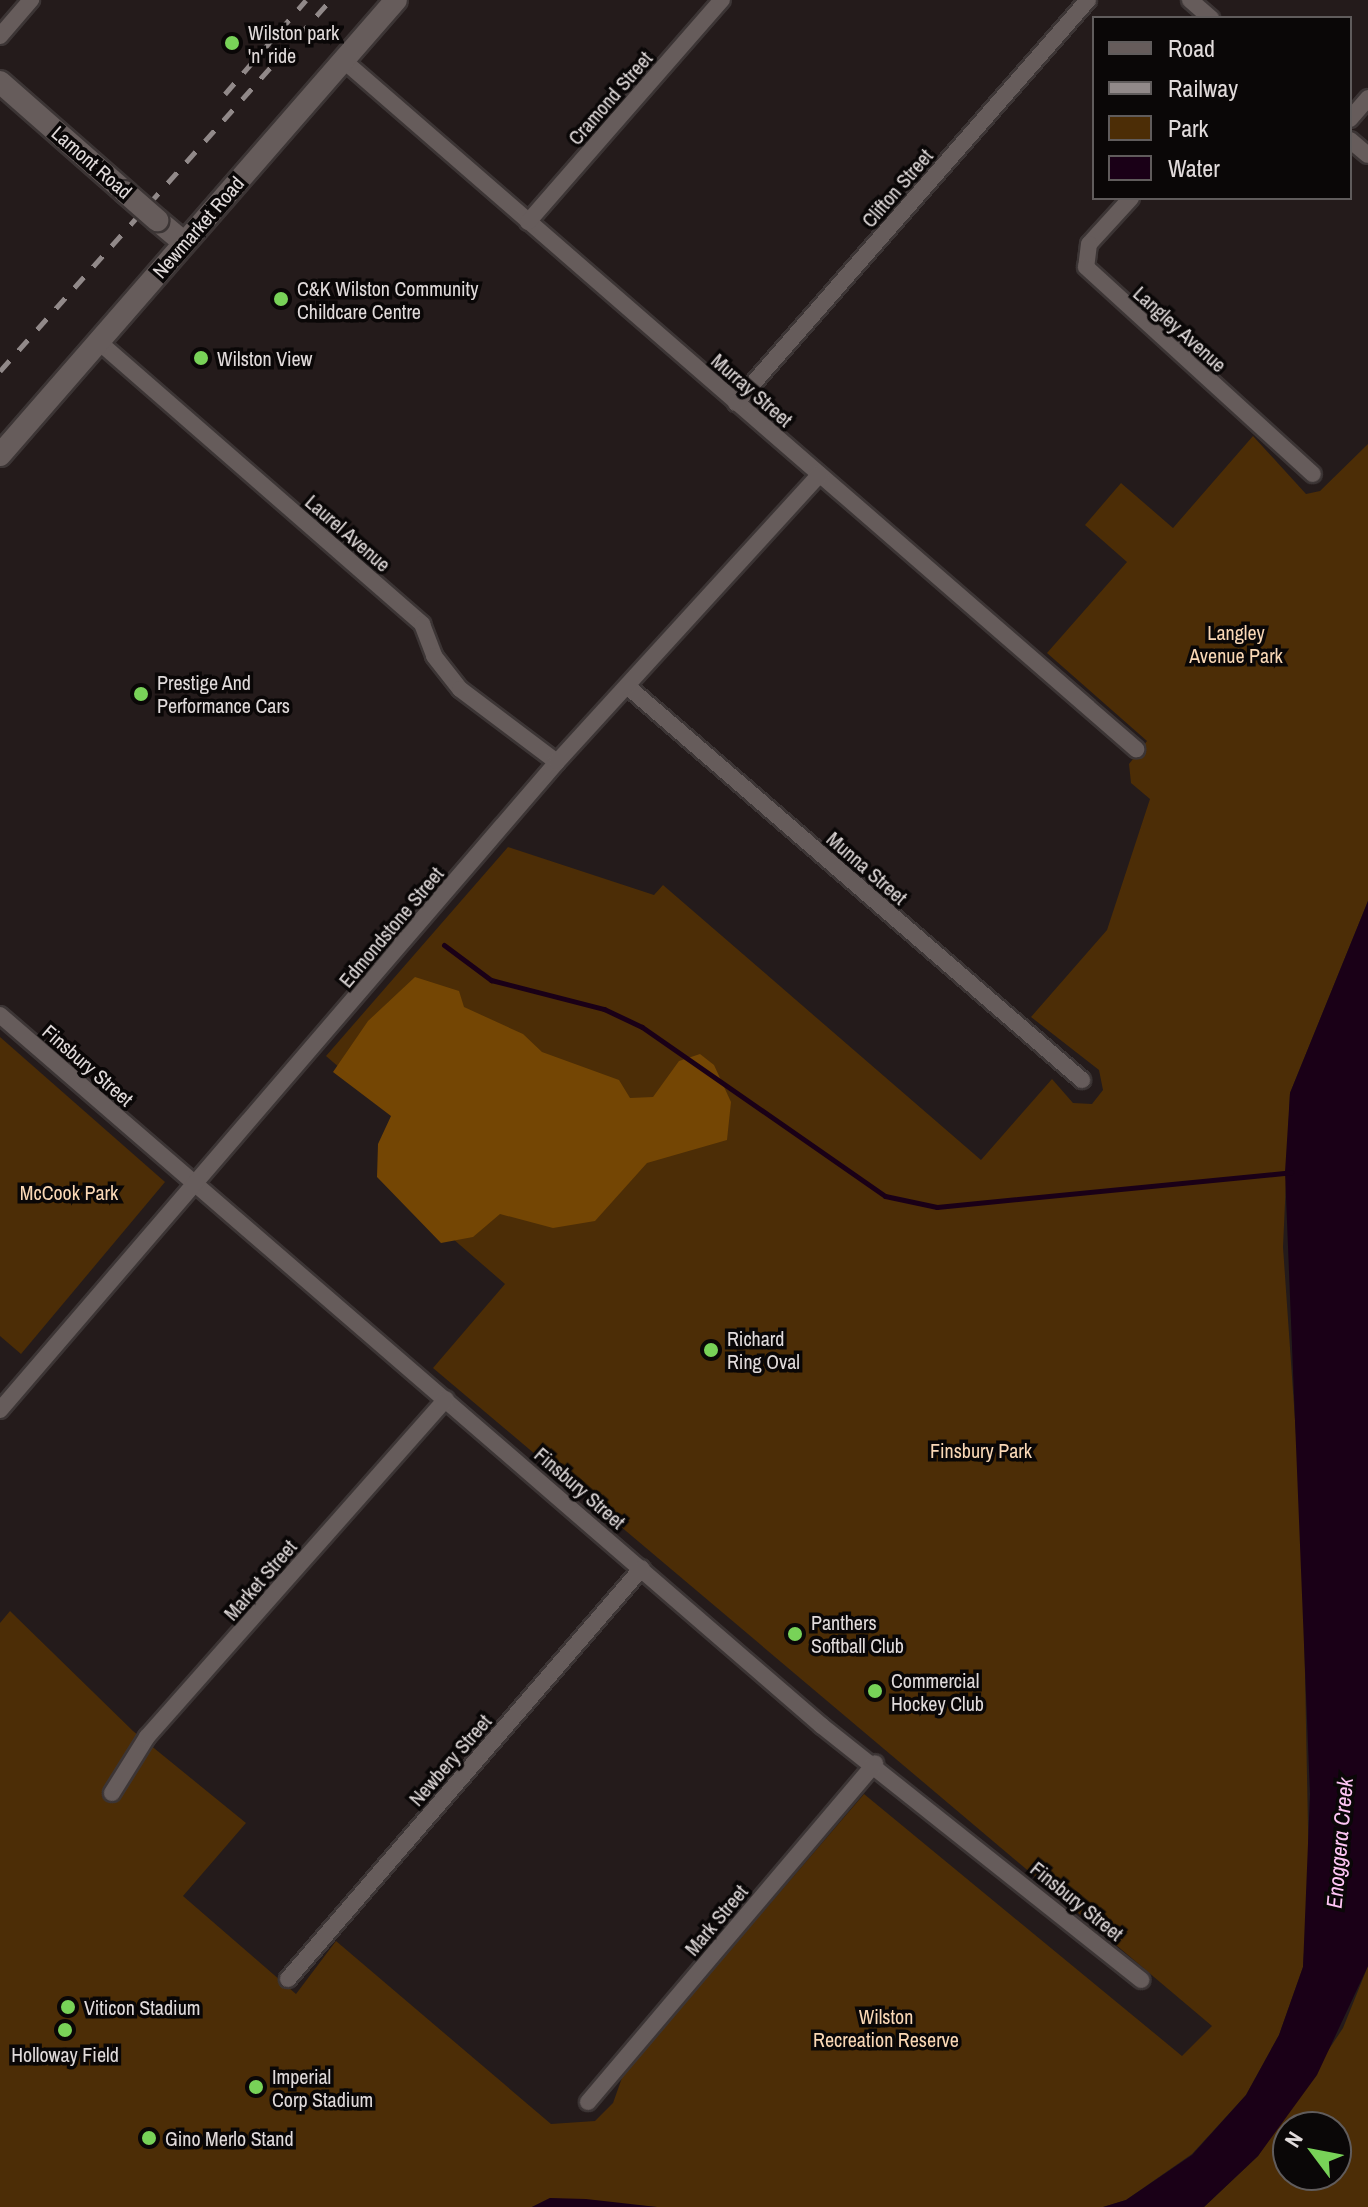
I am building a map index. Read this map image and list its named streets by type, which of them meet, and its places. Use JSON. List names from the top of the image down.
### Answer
{
  "streets": {
    "main road": ["Lamont Road", "Newmarket Road"],
    "street": [
      "Cramond Street",
      "Clifton Street",
      "Langley Avenue",
      "Murray Street",
      "Laurel Avenue",
      "Munna Street",
      "Edmondstone Street",
      "Finsbury Street",
      "Market Street",
      "Newbery Street",
      "Mark Street"
    ]
  },
  "crossings": [
    ["Cramond Street", "Murray Street"],
    ["Lamont Road", "Newmarket Road"],
    ["Clifton Street", "Murray Street"],
    ["Newmarket Road", "Murray Street"],
    ["Newmarket Road", "Laurel Avenue"],
    ["Murray Street", "Edmondstone Street"],
    ["Laurel Avenue", "Edmondstone Street"],
    ["Munna Street", "Edmondstone Street"],
    ["Edmondstone Street", "Finsbury Street"],
    ["Finsbury Street", "Market Street"],
    ["Finsbury Street", "Newbery Street"],
    ["Finsbury Street", "Mark Street"]
  ],
  "water": ["Enoggera Creek"],
  "parks": [
    "Langley Avenue Park",
    "McCook Park",
    "Finsbury Park",
    "Wilston Recreation Reserve"
  ],
  "places": [
    "Wilston park 'n' ride",
    "C&K Wilston Community Childcare Centre",
    "Wilston View",
    "Prestige And Performance Cars",
    "Richard Ring Oval",
    "Panthers Softball Club",
    "Commercial Hockey Club",
    "Viticon Stadium",
    "Holloway Field",
    "Imperial Corp Stadium",
    "Gino Merlo Stand"
  ],
  "legend": [
    "Road",
    "Railway",
    "Park",
    "Water"
  ],
  "north": "top left"
}
